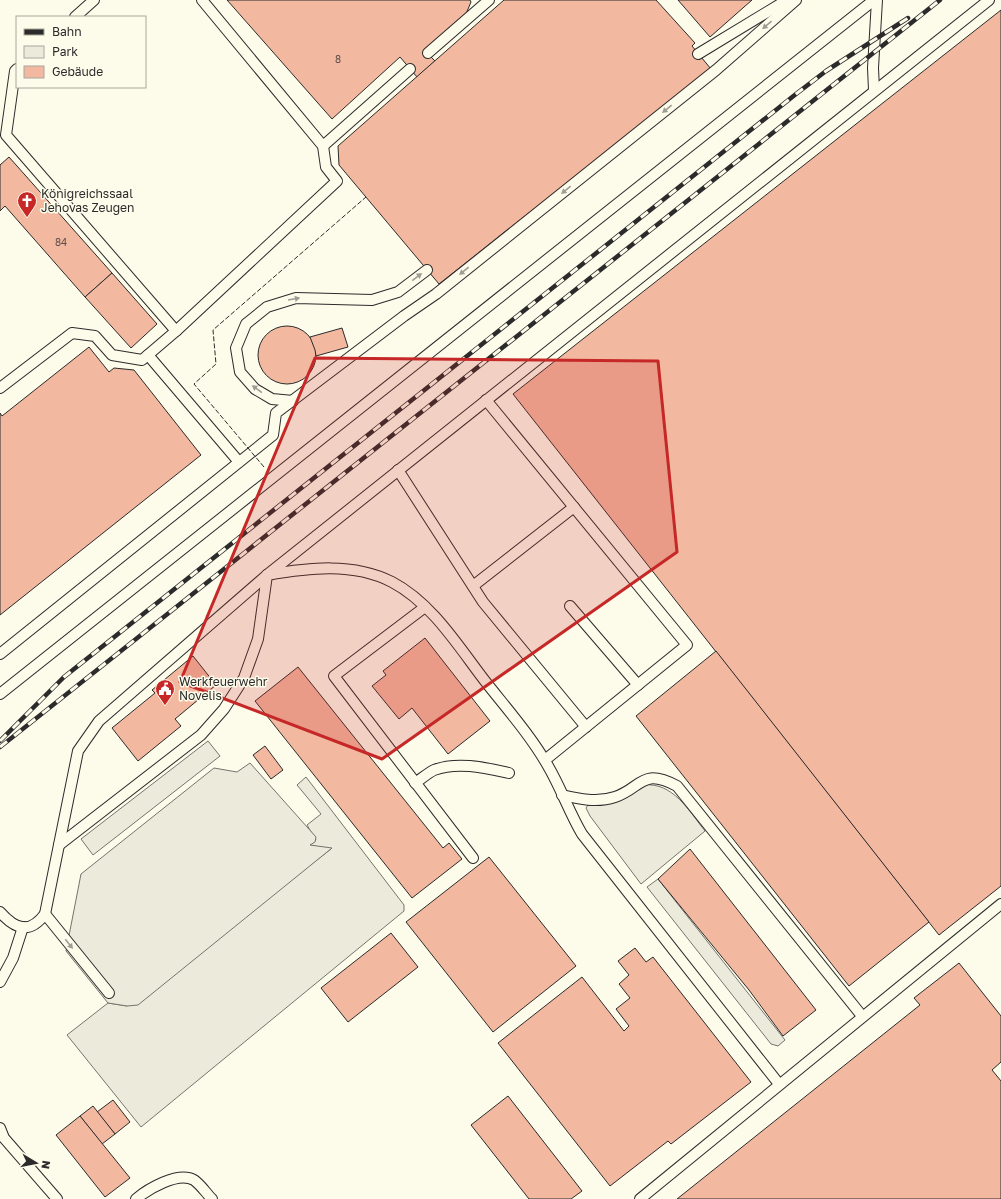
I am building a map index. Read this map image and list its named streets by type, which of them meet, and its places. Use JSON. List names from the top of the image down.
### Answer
{
  "places": {
    "church": ["Königreichssaal Jehovas Zeugen"],
    "public building": ["Werkfeuerwehr Novelis"]
  },
  "house_numbers": ["8", "84"],
  "legend": ["Bahn", "Park", "Gebäude"],
  "north": "right"
}
